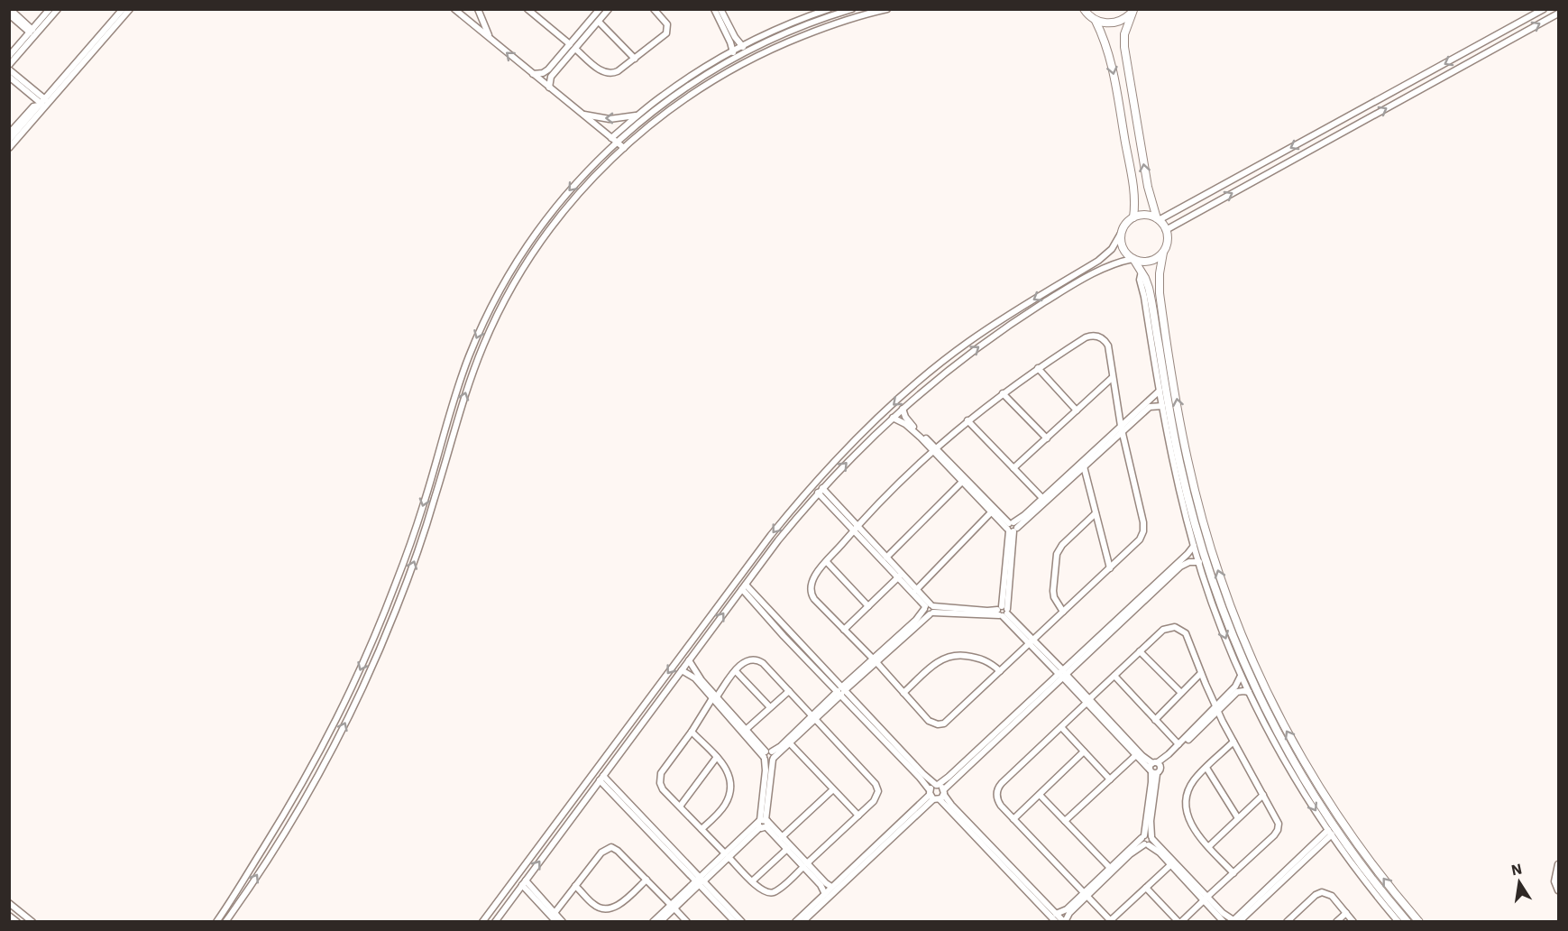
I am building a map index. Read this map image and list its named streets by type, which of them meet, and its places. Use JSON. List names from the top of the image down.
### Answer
{
  "north": "top"
}
